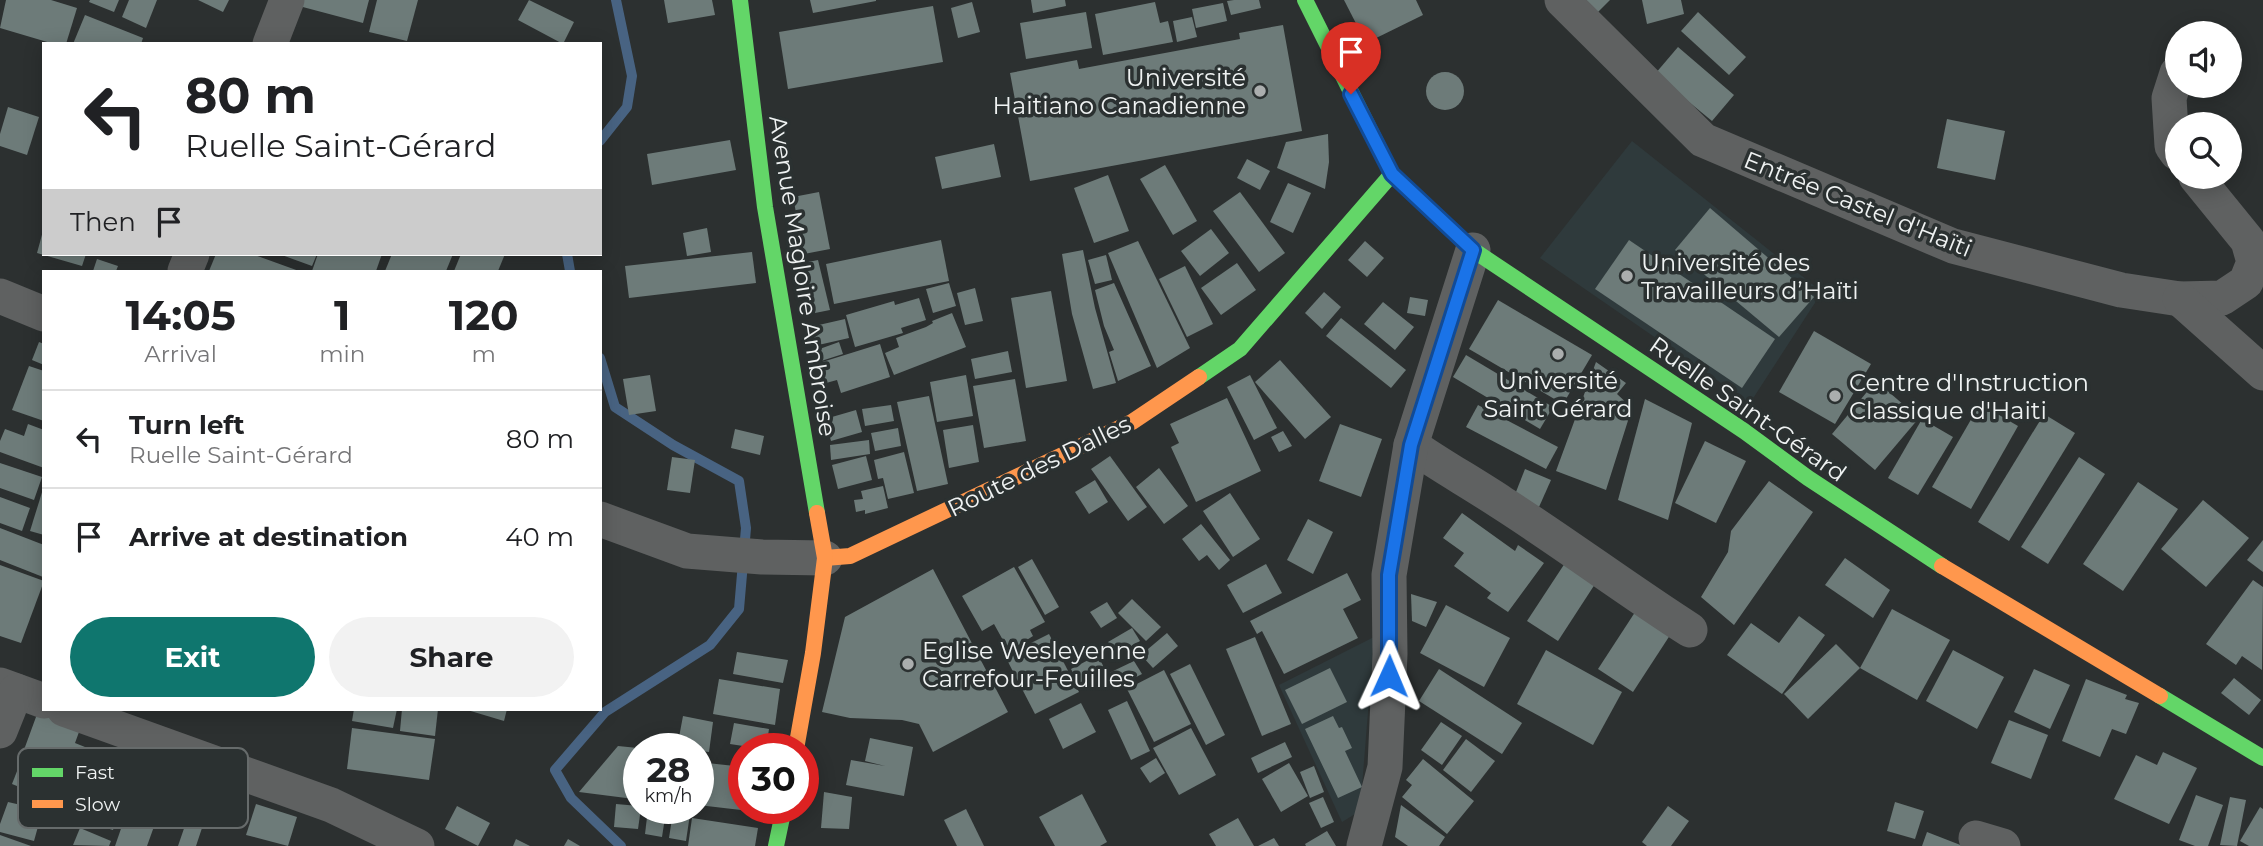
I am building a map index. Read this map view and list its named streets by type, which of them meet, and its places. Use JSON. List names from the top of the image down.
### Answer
{
  "streets": {
    "street": [
      "Entrée Castel d'Haïti",
      "Avenue Magloire Ambroise",
      "Ruelle Saint-Gérard",
      "Route des Dalles"
    ]
  },
  "crossings": [
    ["Avenue Magloire Ambroise", "Route des Dalles"],
    ["Ruelle Saint-Gérard", "Route des Dalles"]
  ],
  "places": [
    "Université Haitiano Canadienne",
    "Université des Travailleurs d’Haïti",
    "Université Saint Gérard",
    "Centre d'Instruction Classique d'Haiti",
    "Eglise Wesleyenne Carrefour-Feuilles"
  ],
  "legend": ["Fast", "Slow"],
  "page": {
    "turn": ["80 m", "Ruelle Saint-Gérard"],
    "then": "Then",
    "eta": [
      "14:05",
      "Arrival",
      "1",
      "min",
      "120",
      "m"
    ],
    "list": [
      {
        "name": "Turn left",
        "note": "Ruelle Saint-Gérard",
        "value": "80 m"
      },
      {
        "name": "Arrive at destination",
        "value": "40 m"
      }
    ],
    "buttons": ["Exit", "Share"],
    "speed": "28 km/h",
    "limit": "30"
  }
}
